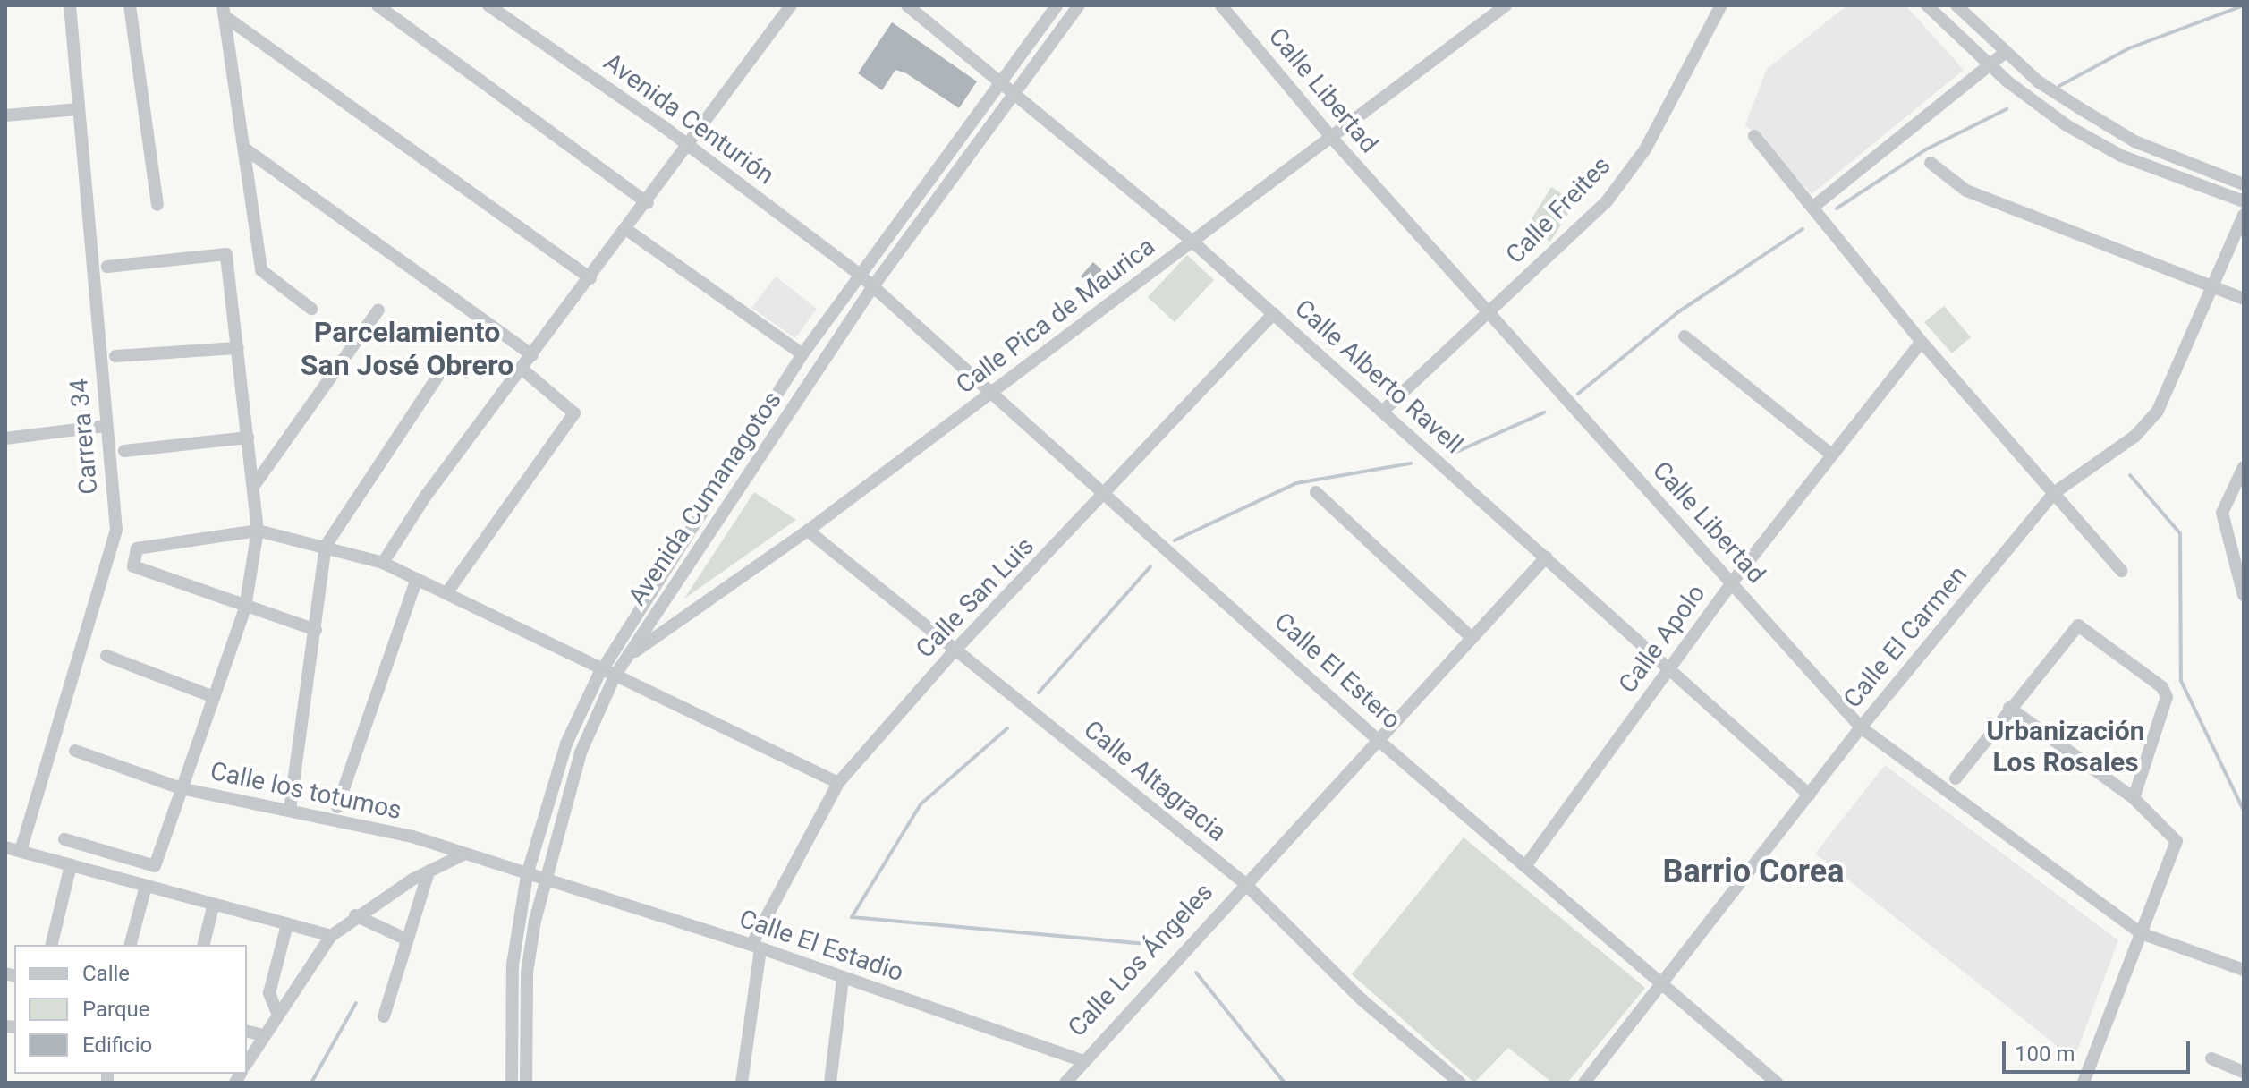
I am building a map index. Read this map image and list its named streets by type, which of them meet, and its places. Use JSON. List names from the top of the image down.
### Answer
{
  "streets": {
    "street": [
      "Calle Libertad",
      "Avenida Centurión",
      "Calle Freites",
      "Calle Pica de Maurica",
      "Calle Alberto Ravell",
      "Carrera 34",
      "Avenida Cumanagotos",
      "Calle San Luis",
      "Calle El Carmen",
      "Calle Apolo",
      "Calle El Estero",
      "Calle Altagracia",
      "Calle los totumos",
      "Calle El Estadio",
      "Calle Los Ángeles"
    ]
  },
  "crossings": [
    ["Calle Libertad", "Calle Freites"],
    ["Calle Libertad", "Calle Pica de Maurica"],
    ["Calle Libertad", "Calle El Carmen"],
    ["Calle Libertad", "Calle Apolo"],
    ["Avenida Centurión", "Avenida Cumanagotos"],
    ["Avenida Centurión", "Calle El Estero"],
    ["Calle Freites", "Calle Alberto Ravell"],
    ["Calle Pica de Maurica", "Calle Alberto Ravell"],
    ["Calle Pica de Maurica", "Avenida Cumanagotos"],
    ["Calle Pica de Maurica", "Calle El Estero"],
    ["Calle Pica de Maurica", "Calle Altagracia"],
    ["Calle Alberto Ravell", "Avenida Cumanagotos"],
    ["Calle Alberto Ravell", "Calle San Luis"],
    ["Calle Alberto Ravell", "Calle El Carmen"],
    ["Calle Alberto Ravell", "Calle Apolo"],
    ["Calle Alberto Ravell", "Calle Los Ángeles"],
    ["Avenida Cumanagotos", "Calle El Estero"],
    ["Avenida Cumanagotos", "Calle los totumos"],
    ["Avenida Cumanagotos", "Calle El Estadio"],
    ["Calle San Luis", "Calle El Estero"],
    ["Calle San Luis", "Calle Altagracia"],
    ["Calle San Luis", "Calle El Estadio"],
    ["Calle El Carmen", "Calle El Estero"],
    ["Calle Apolo", "Calle El Estero"],
    ["Calle El Estero", "Calle Los Ángeles"],
    ["Calle Altagracia", "Calle Los Ángeles"],
    ["Calle los totumos", "Calle El Estadio"],
    ["Calle El Estadio", "Calle Los Ángeles"]
  ],
  "districts": ["Parcelamiento San José Obrero", "Urbanización Los Rosales", "Barrio Corea"],
  "legend": ["Calle", "Parque", "Edificio"],
  "scale_bar": "100 m"
}
